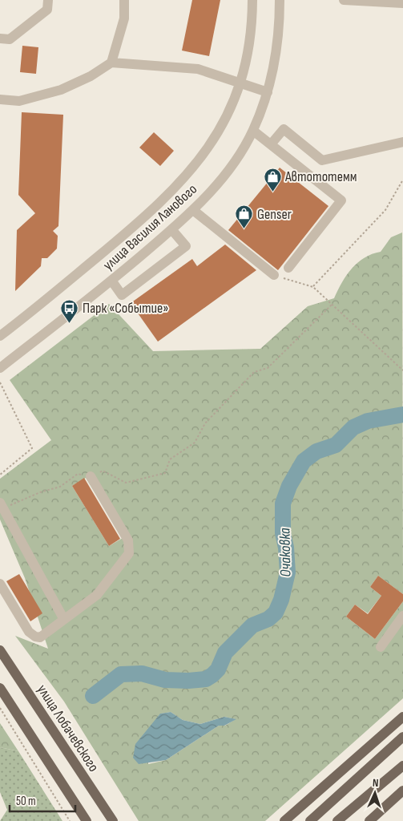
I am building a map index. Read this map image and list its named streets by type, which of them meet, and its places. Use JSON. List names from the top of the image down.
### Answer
{
  "streets": {
    "main road": ["улица Лобачевского"],
    "street": ["улица Василия Ланового"]
  },
  "water": ["Очаковка"],
  "places": {
    "shop": ["Автототемм", "Genser"],
    "bus stop": ["Парк «Событие»"]
  },
  "scale_bar": "50 m",
  "north": "top"
}
